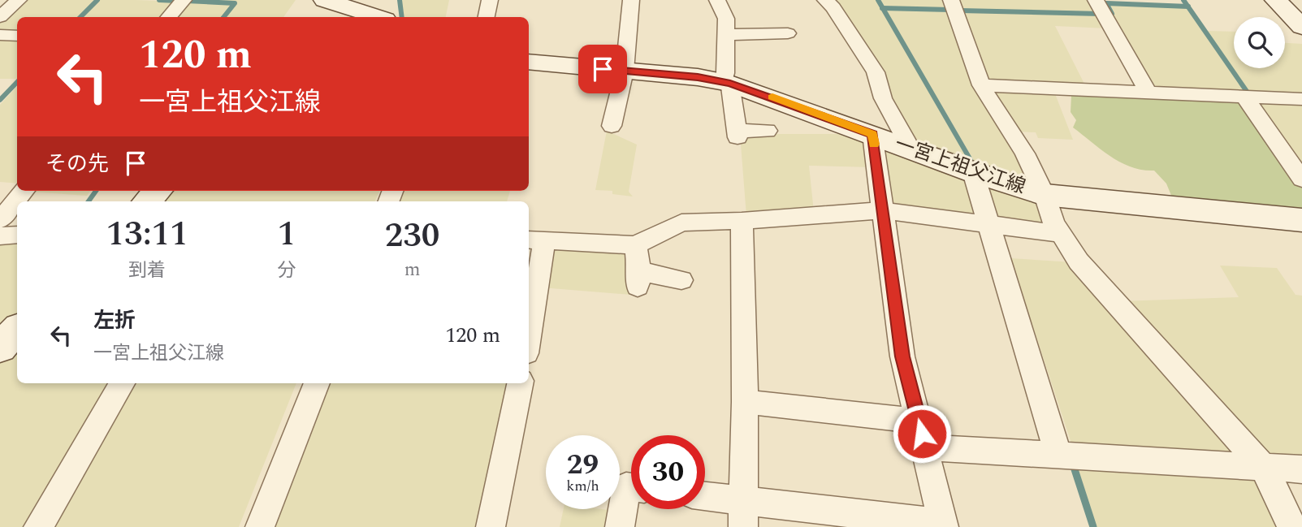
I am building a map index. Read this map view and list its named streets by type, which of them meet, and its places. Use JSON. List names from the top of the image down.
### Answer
{
  "streets": {
    "main road": ["一宮上祖父江線"]
  },
  "page": {
    "turn": ["120 m", "一宮上祖父江線"],
    "then": "その先",
    "eta": [
      "13:11",
      "到着",
      "1",
      "分",
      "230",
      "m"
    ],
    "list": [
      {
        "name": "左折",
        "note": "一宮上祖父江線",
        "value": "120 m"
      }
    ],
    "speed": "29 km/h",
    "limit": "30"
  }
}
